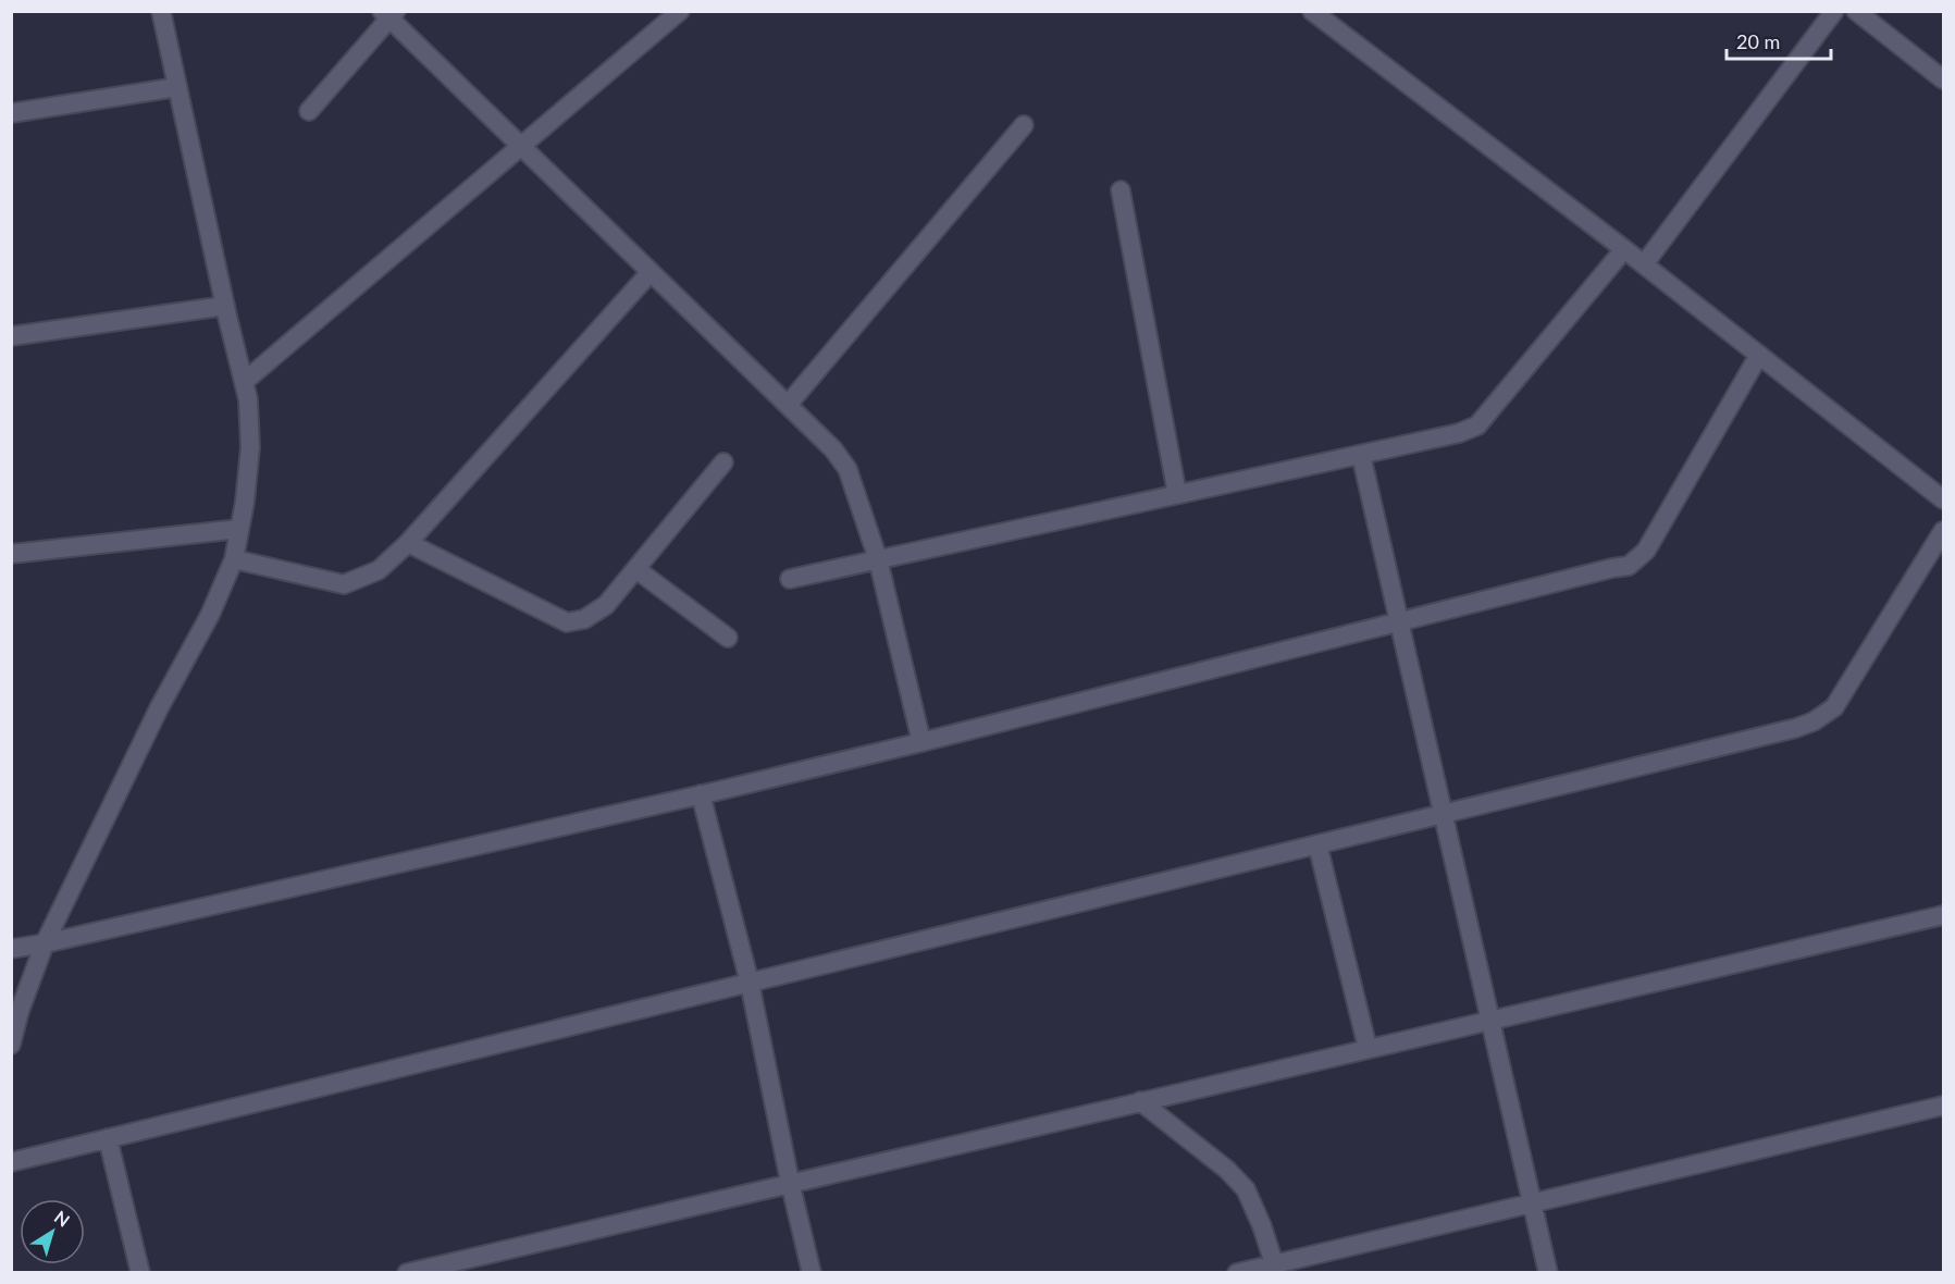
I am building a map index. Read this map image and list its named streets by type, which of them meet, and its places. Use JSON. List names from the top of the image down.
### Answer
{
  "scale_bar": "20 m",
  "north": "top right"
}
